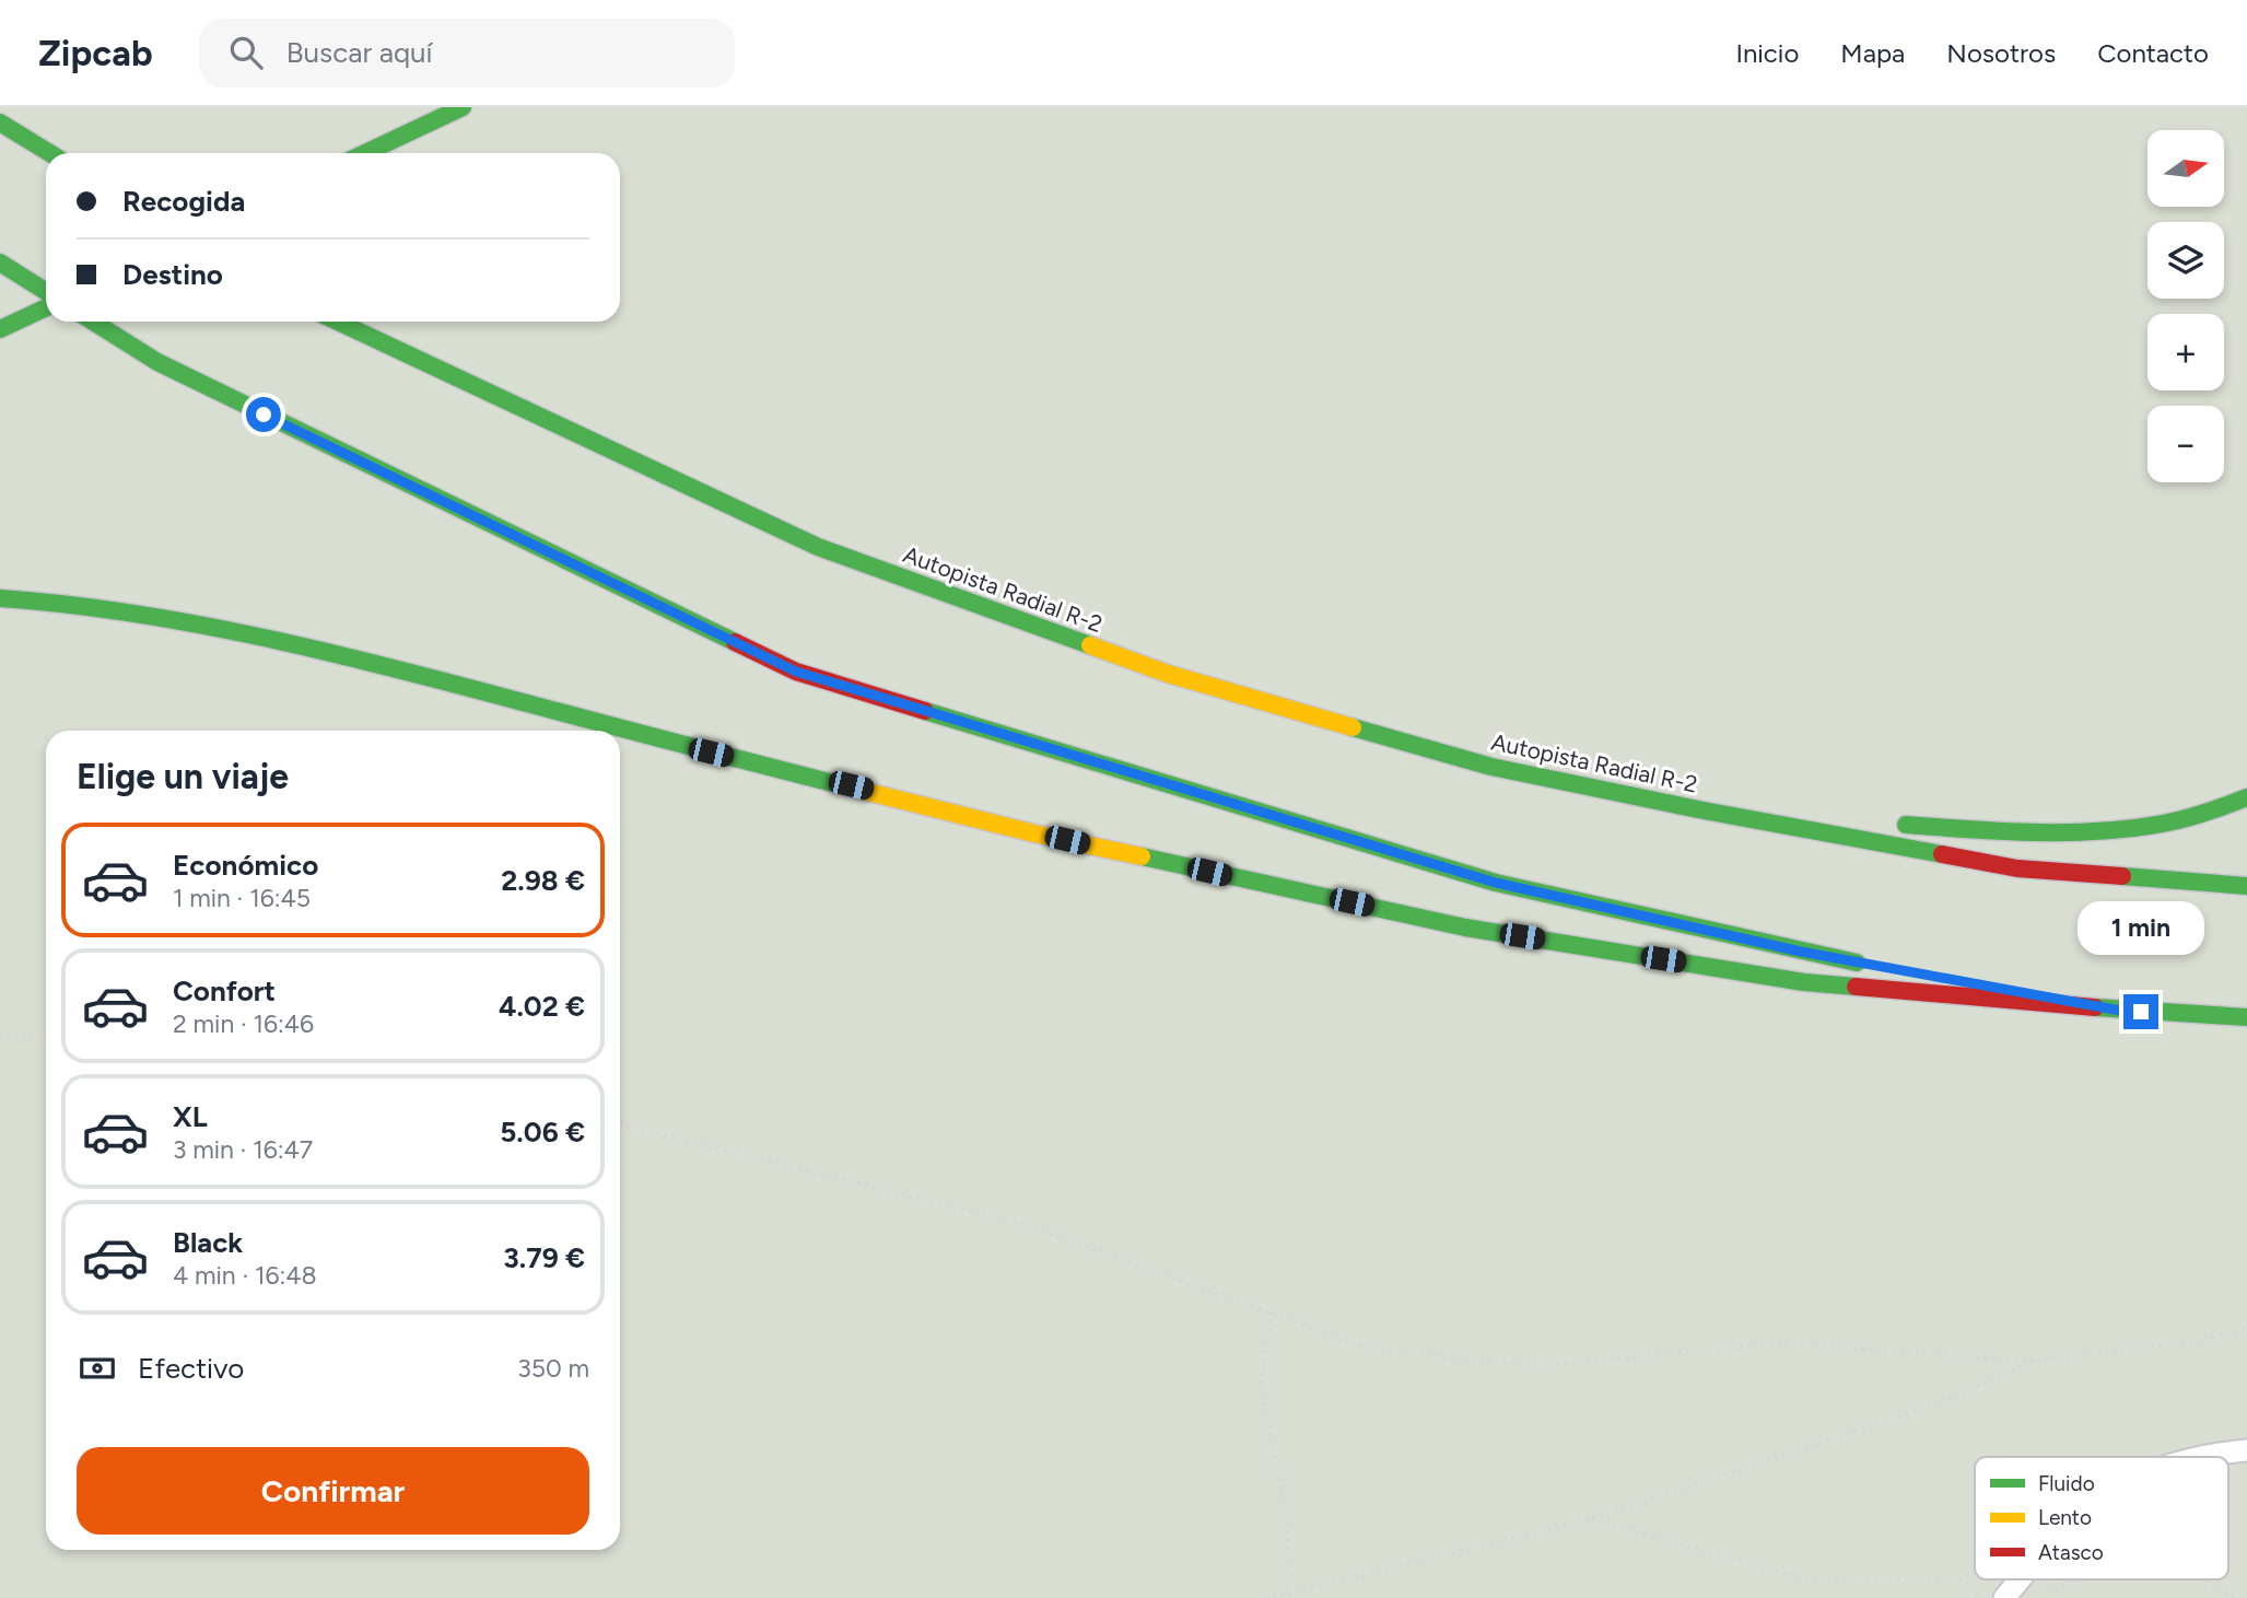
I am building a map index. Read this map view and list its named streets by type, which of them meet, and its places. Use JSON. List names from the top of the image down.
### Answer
{
  "streets": {
    "highway": ["Autopista Radial R-2"]
  },
  "legend": ["Fluido", "Lento", "Atasco"],
  "north": "right",
  "page": {
    "header": "Zipcab",
    "search": "Buscar aquí",
    "nav": [
      "Inicio",
      "Mapa",
      "Nosotros",
      "Contacto"
    ],
    "map_buttons": ["+", "−"],
    "banner": ["Recogida", "Destino"],
    "heading": "Elige un viaje",
    "list": [
      {
        "name": "Económico",
        "note": "1 min · 16:45",
        "value": "2.98 €"
      },
      {
        "name": "Confort",
        "note": "2 min · 16:46",
        "value": "4.02 €"
      },
      {
        "name": "XL",
        "note": "3 min · 16:47",
        "value": "5.06 €"
      },
      {
        "name": "Black",
        "note": "4 min · 16:48",
        "value": "3.79 €"
      }
    ],
    "bubble": "1 min",
    "pay": ["Efectivo", "350 m"],
    "buttons": "Confirmar"
  }
}
